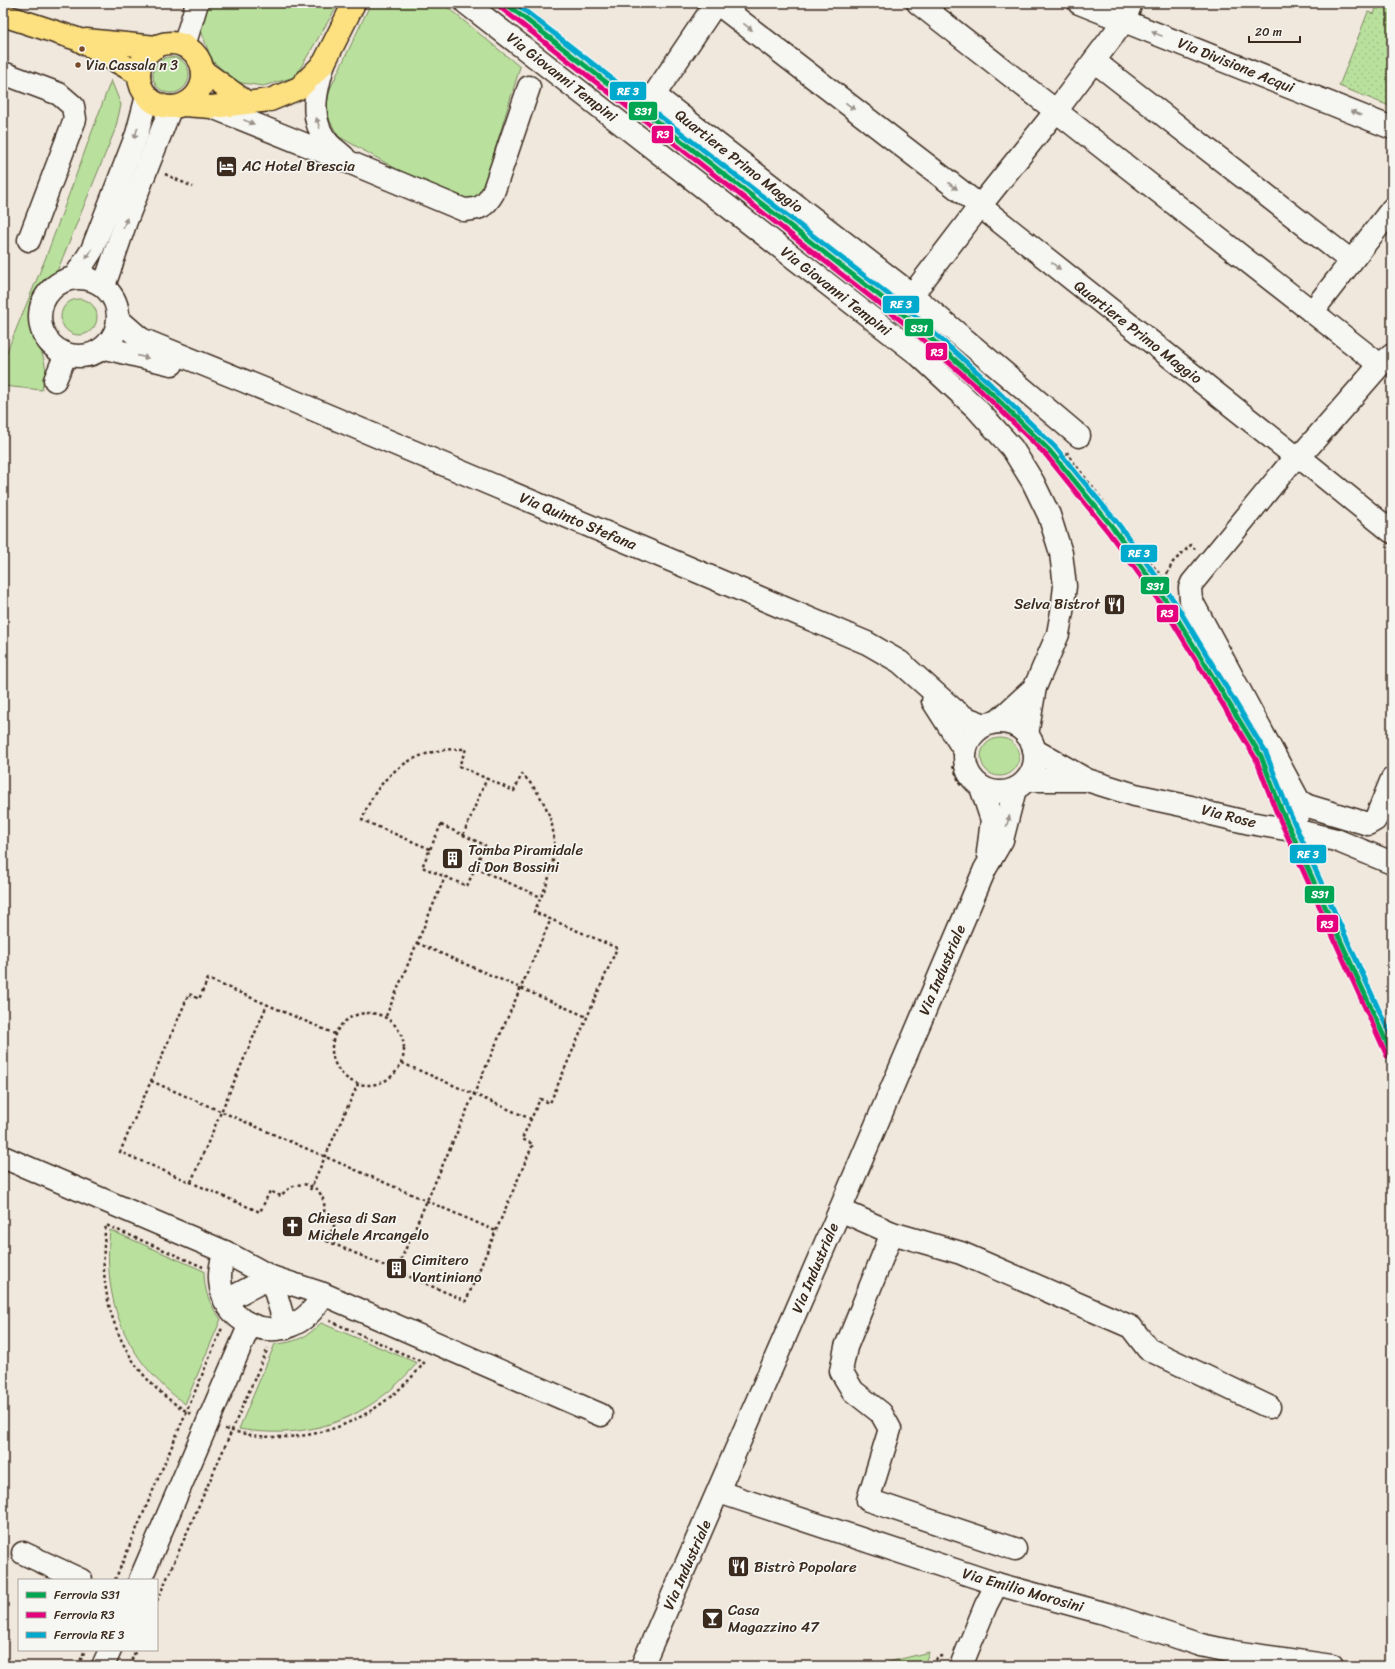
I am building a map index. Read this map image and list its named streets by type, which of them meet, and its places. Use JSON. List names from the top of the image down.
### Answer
{
  "streets": {
    "street": [
      "Via Divisione Acqui",
      "Via Giovanni Tempini",
      "Quartiere Primo Maggio",
      "Via Quinto Stefana",
      "Via Rose",
      "Via Industriale",
      "Via Emilio Morosini"
    ]
  },
  "crossings": [
    ["Via Giovanni Tempini", "Via Quinto Stefana"],
    ["Via Giovanni Tempini", "Via Rose"],
    ["Via Giovanni Tempini", "Via Industriale"],
    ["Via Quinto Stefana", "Via Rose"],
    ["Via Quinto Stefana", "Via Industriale"],
    ["Via Rose", "Via Industriale"],
    ["Via Industriale", "Via Emilio Morosini"]
  ],
  "places": {
    "other": ["Via Cassala n 3"],
    "hotel": ["AC Hotel Brescia"],
    "restaurant": ["Selva Bistrot", "Bistrò Popolare"],
    "building": ["Tomba Piramidale di Don Bossini", "Cimitero Vantiniano"],
    "church": ["Chiesa di San Michele Arcangelo"],
    "bar": ["Casa Magazzino 47"]
  },
  "lines": ["rail line S31", "rail line R3"],
  "legend": ["Ferrovia S31", "Ferrovia R3", "Ferrovia RE 3"],
  "scale_bar": "20 m"
}
